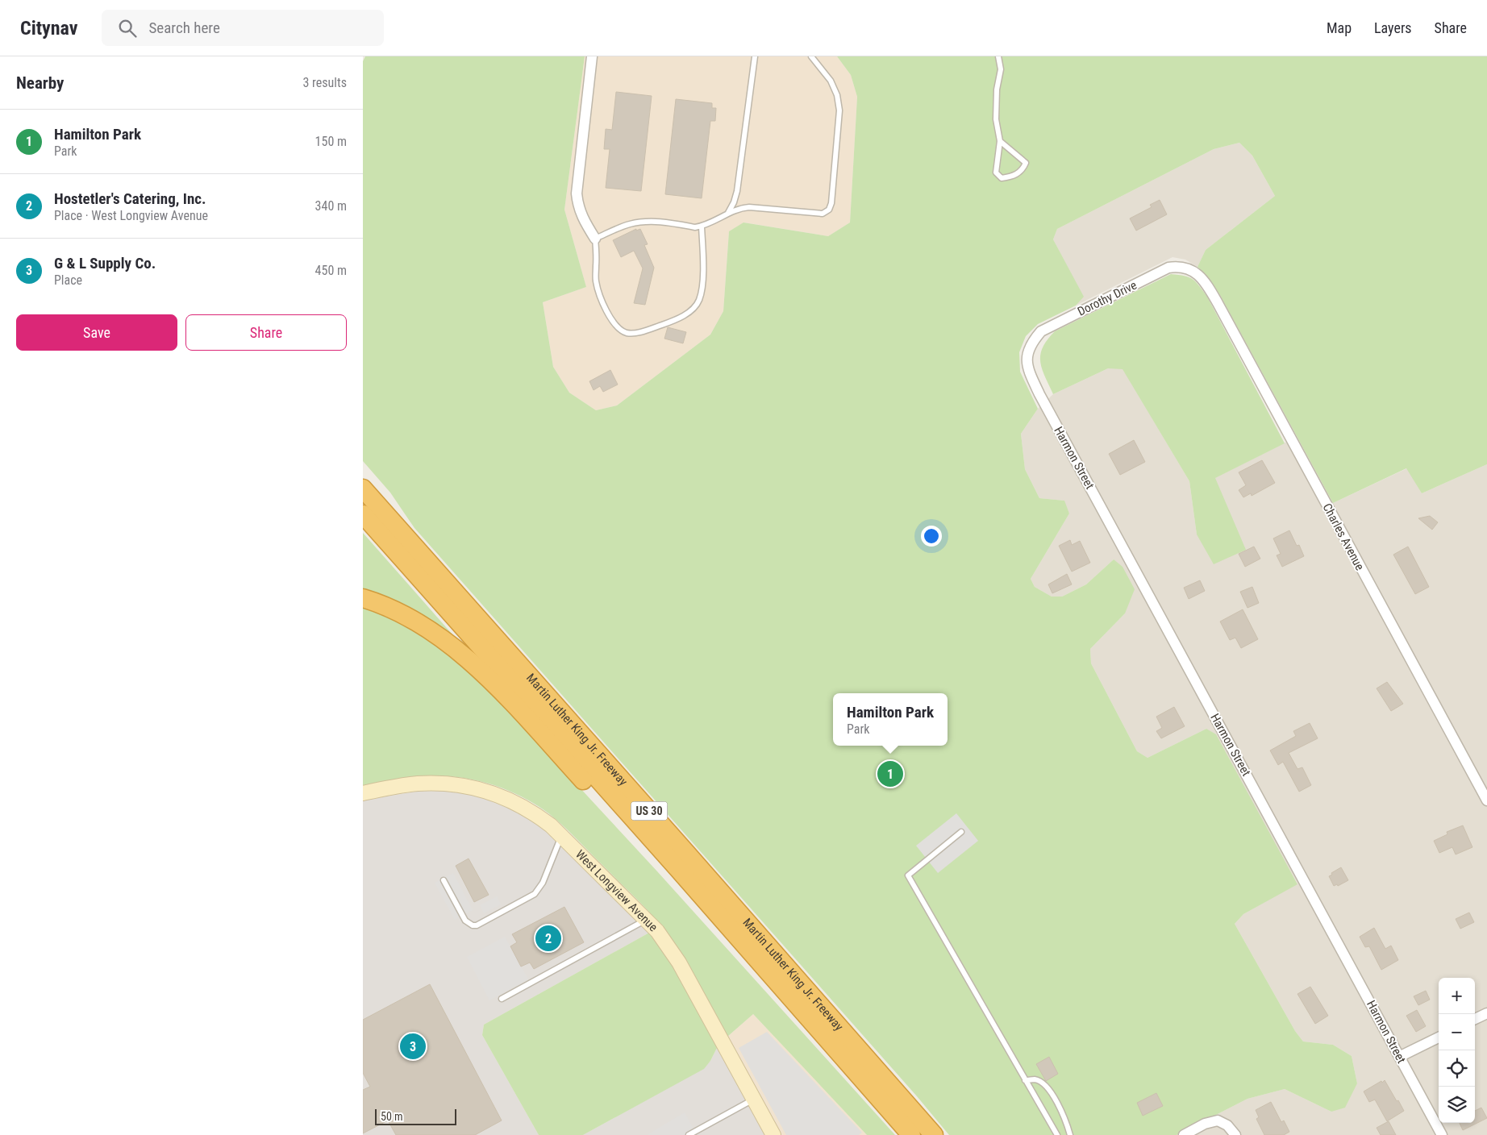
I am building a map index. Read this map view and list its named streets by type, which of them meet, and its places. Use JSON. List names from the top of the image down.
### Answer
{
  "streets": {
    "highway": ["Martin Luther King Jr. Freeway", "US 30"],
    "street": [
      "Dorothy Drive",
      "Harmon Street",
      "Charles Avenue",
      "West Longview Avenue"
    ]
  },
  "crossings": [
    ["Dorothy Drive", "Harmon Street"],
    ["Dorothy Drive", "Charles Avenue"]
  ],
  "scale_bar": "50 m",
  "page": {
    "header": "Citynav",
    "search": "Search here",
    "nav": ["Map", "Layers", "Share"],
    "heading": ["Nearby", "3 results"],
    "list": [
      {
        "mark": "1",
        "name": "Hamilton Park",
        "note": "Park",
        "value": "150 m"
      },
      {
        "mark": "2",
        "name": "Hostetler's Catering, Inc.",
        "note": "Place · West Longview Avenue",
        "value": "340 m"
      },
      {
        "mark": "3",
        "name": "G & L Supply Co.",
        "note": "Place",
        "value": "450 m"
      }
    ],
    "buttons": ["Save", "Share"],
    "popup": ["Hamilton Park", "Park"],
    "pins": ["1", "2", "3"],
    "map_buttons": ["+", "−"],
    "scale": "50 m"
  }
}
